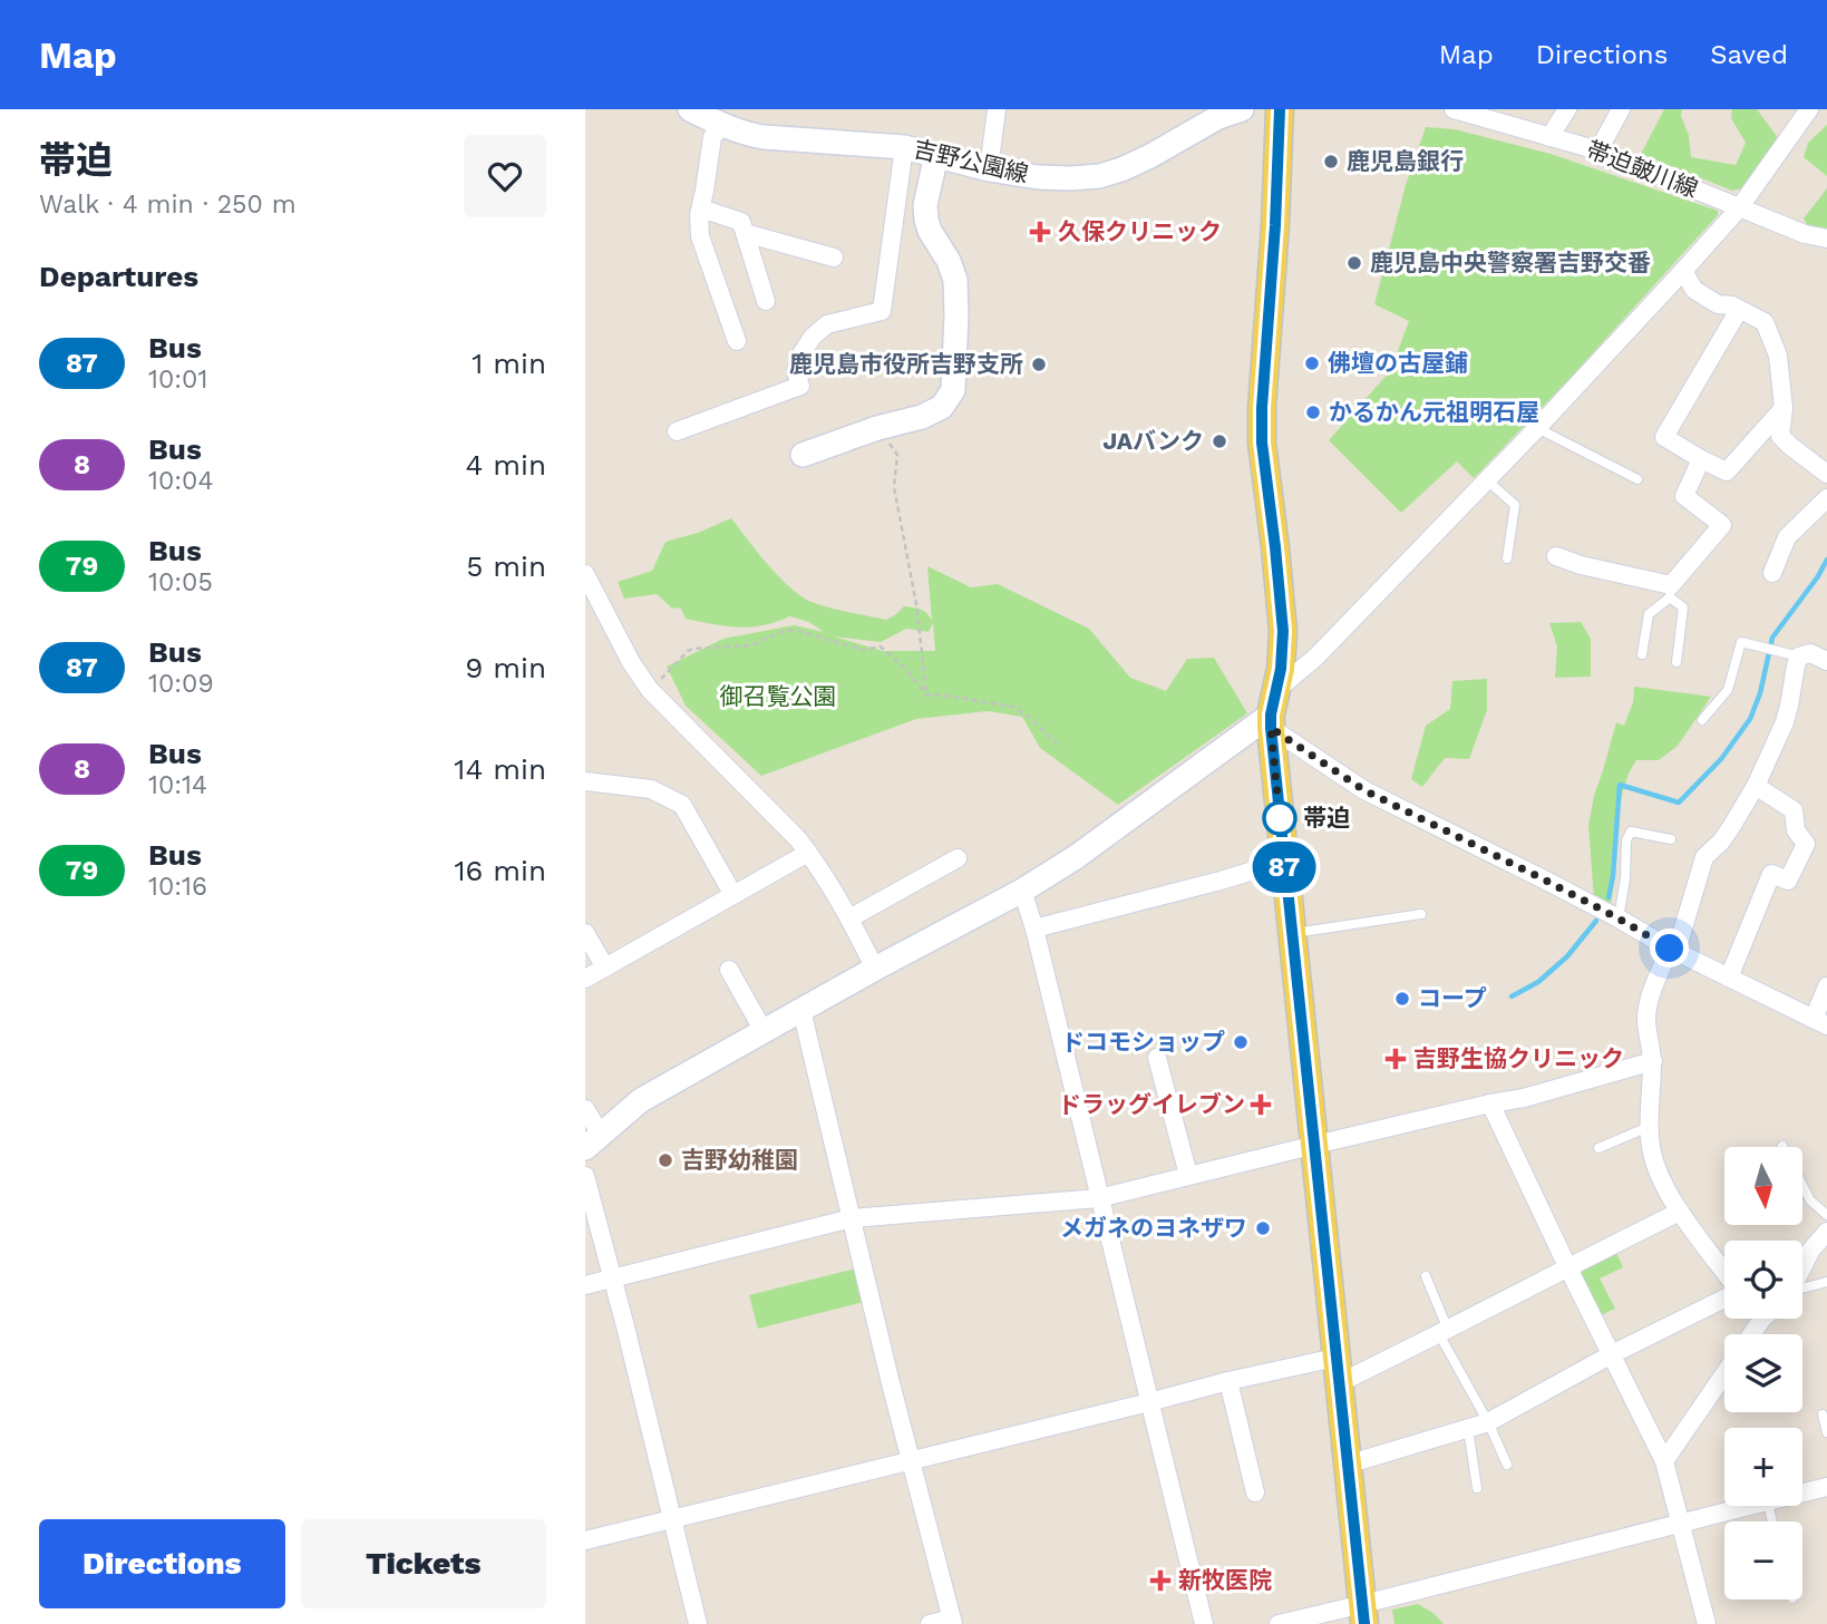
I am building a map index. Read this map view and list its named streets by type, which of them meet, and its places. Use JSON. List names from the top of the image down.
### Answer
{
  "streets": {
    "street": ["吉野公園線", "帯迫皷川線"]
  },
  "parks": ["御召覧公園"],
  "places": {
    "other": [
      "鹿児島銀行",
      "鹿児島中央警察署吉野交番",
      "佛壇の古屋鋪",
      "鹿児島市役所吉野支所",
      "かるかん元祖明石屋",
      "JAバンク",
      "帯迫",
      "コープ",
      "ドコモショップ",
      "吉野幼稚園",
      "メガネのヨネザワ"
    ],
    "health": [
      "久保クリニック",
      "吉野生協クリニック",
      "ドラッグイレブン",
      "新牧医院"
    ]
  },
  "lines": ["bus line 87"],
  "north": "bottom",
  "page": {
    "header": "Map",
    "nav": ["Map", "Directions", "Saved"],
    "heading": [
      ["帯迫", "Walk · 4 min · 250 m"],
      "Departures"
    ],
    "on_map": "87",
    "list": [
      {
        "mark": "87",
        "name": "Bus",
        "note": "10:01",
        "value": "1 min"
      },
      {
        "mark": "8",
        "name": "Bus",
        "note": "10:04",
        "value": "4 min"
      },
      {
        "mark": "79",
        "name": "Bus",
        "note": "10:05",
        "value": "5 min"
      },
      {
        "mark": "87",
        "name": "Bus",
        "note": "10:09",
        "value": "9 min"
      },
      {
        "mark": "8",
        "name": "Bus",
        "note": "10:14",
        "value": "14 min"
      },
      {
        "mark": "79",
        "name": "Bus",
        "note": "10:16",
        "value": "16 min"
      }
    ],
    "map_buttons": ["+", "−"],
    "buttons": ["Directions", "Tickets"]
  }
}
